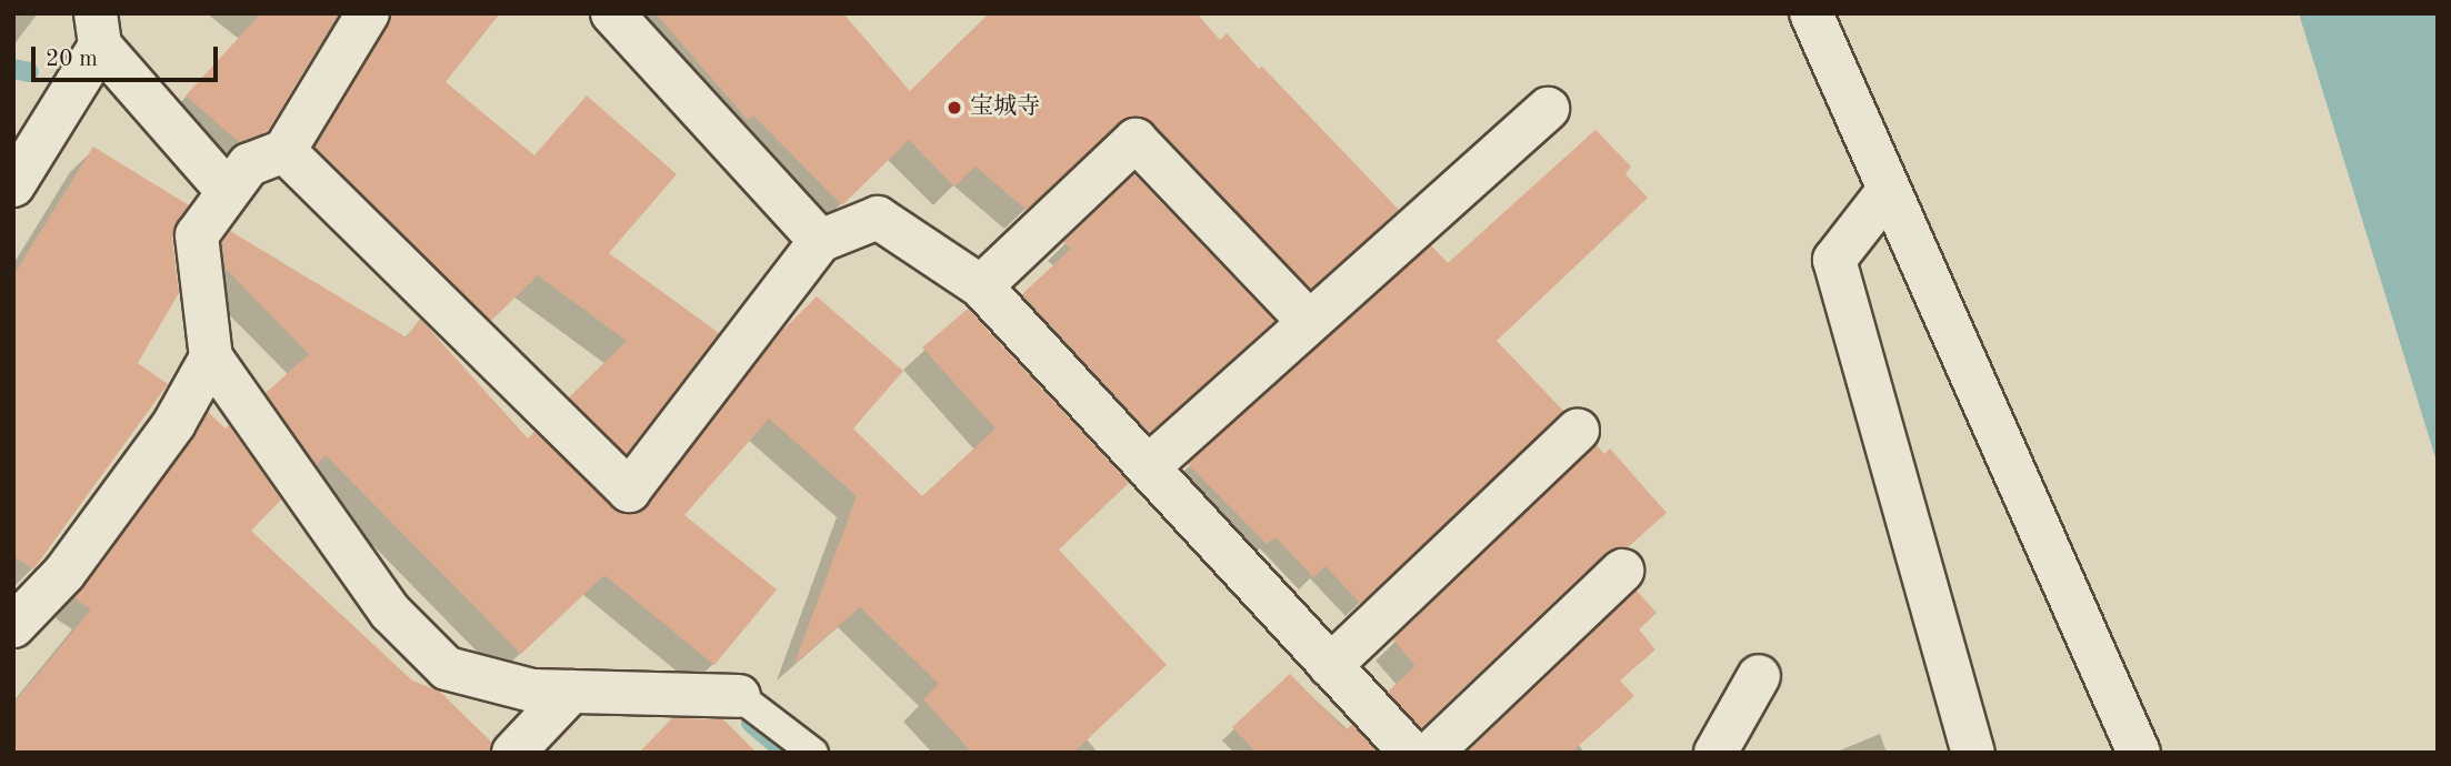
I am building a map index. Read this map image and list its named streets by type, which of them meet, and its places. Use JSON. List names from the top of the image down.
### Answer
{
  "places": ["宝城寺"],
  "scale_bar": "20 m"
}
